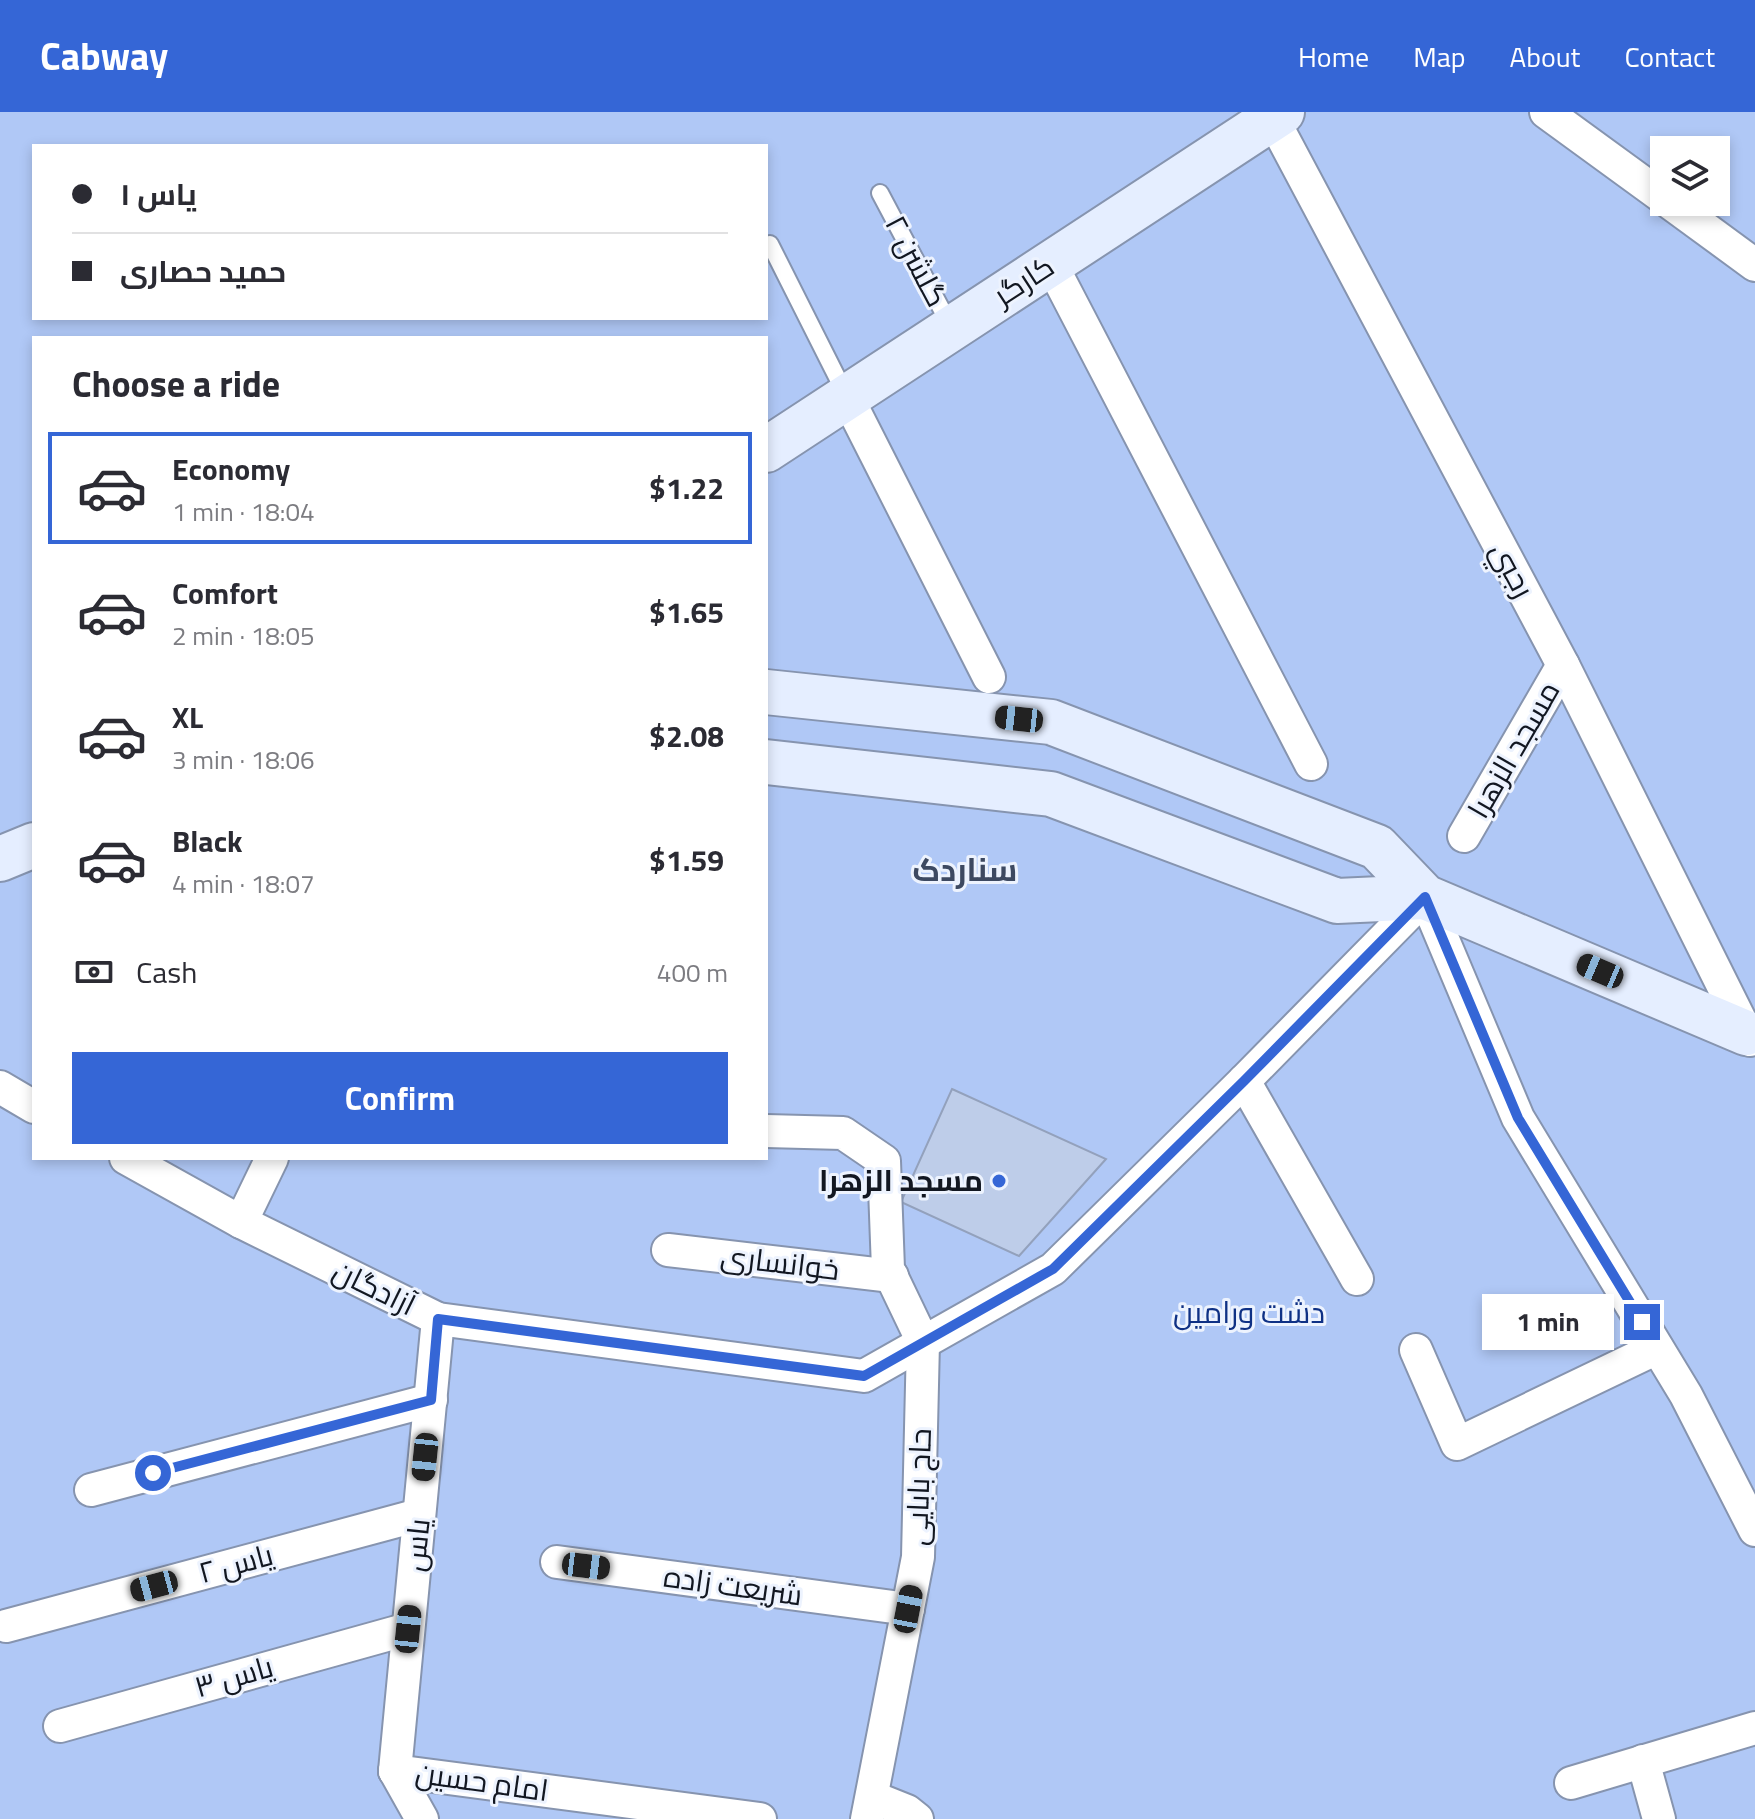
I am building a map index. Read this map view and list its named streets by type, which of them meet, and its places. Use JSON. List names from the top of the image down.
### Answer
{
  "streets": {
    "main road": ["کارگر"],
    "street": [
      "رجبي",
      "مسجد الزهرا",
      "خوانساری",
      "آزادگان",
      "حاج بابایی",
      "یاس",
      "یاس ۲",
      "شریعت زاده",
      "یاس ۳",
      "امام حسین"
    ],
    "lane": ["گلشن ۲"]
  },
  "crossings": [
    ["گلشن ۲", "کارگر"],
    ["کارگر", "رجبي"],
    ["رجبي", "مسجد الزهرا"],
    ["آزادگان", "حاج بابایی"],
    ["آزادگان", "یاس"],
    ["حاج بابایی", "شریعت زاده"],
    ["یاس", "یاس ۲"],
    ["یاس", "یاس ۳"],
    ["یاس", "امام حسین"]
  ],
  "districts": ["سناردک"],
  "parks": ["دشت ورامین"],
  "places": ["مسجد الزهرا"],
  "page": {
    "header": "Cabway",
    "nav": [
      "Home",
      "Map",
      "About",
      "Contact"
    ],
    "banner": ["یاس ۱", "حمید حصاری"],
    "heading": "Choose a ride",
    "list": [
      {
        "name": "Economy",
        "note": "1 min · 18:04",
        "value": "$1.22"
      },
      {
        "name": "Comfort",
        "note": "2 min · 18:05",
        "value": "$1.65"
      },
      {
        "name": "XL",
        "note": "3 min · 18:06",
        "value": "$2.08"
      },
      {
        "name": "Black",
        "note": "4 min · 18:07",
        "value": "$1.59"
      }
    ],
    "pay": ["Cash", "400 m"],
    "buttons": "Confirm",
    "bubble": "1 min"
  }
}
